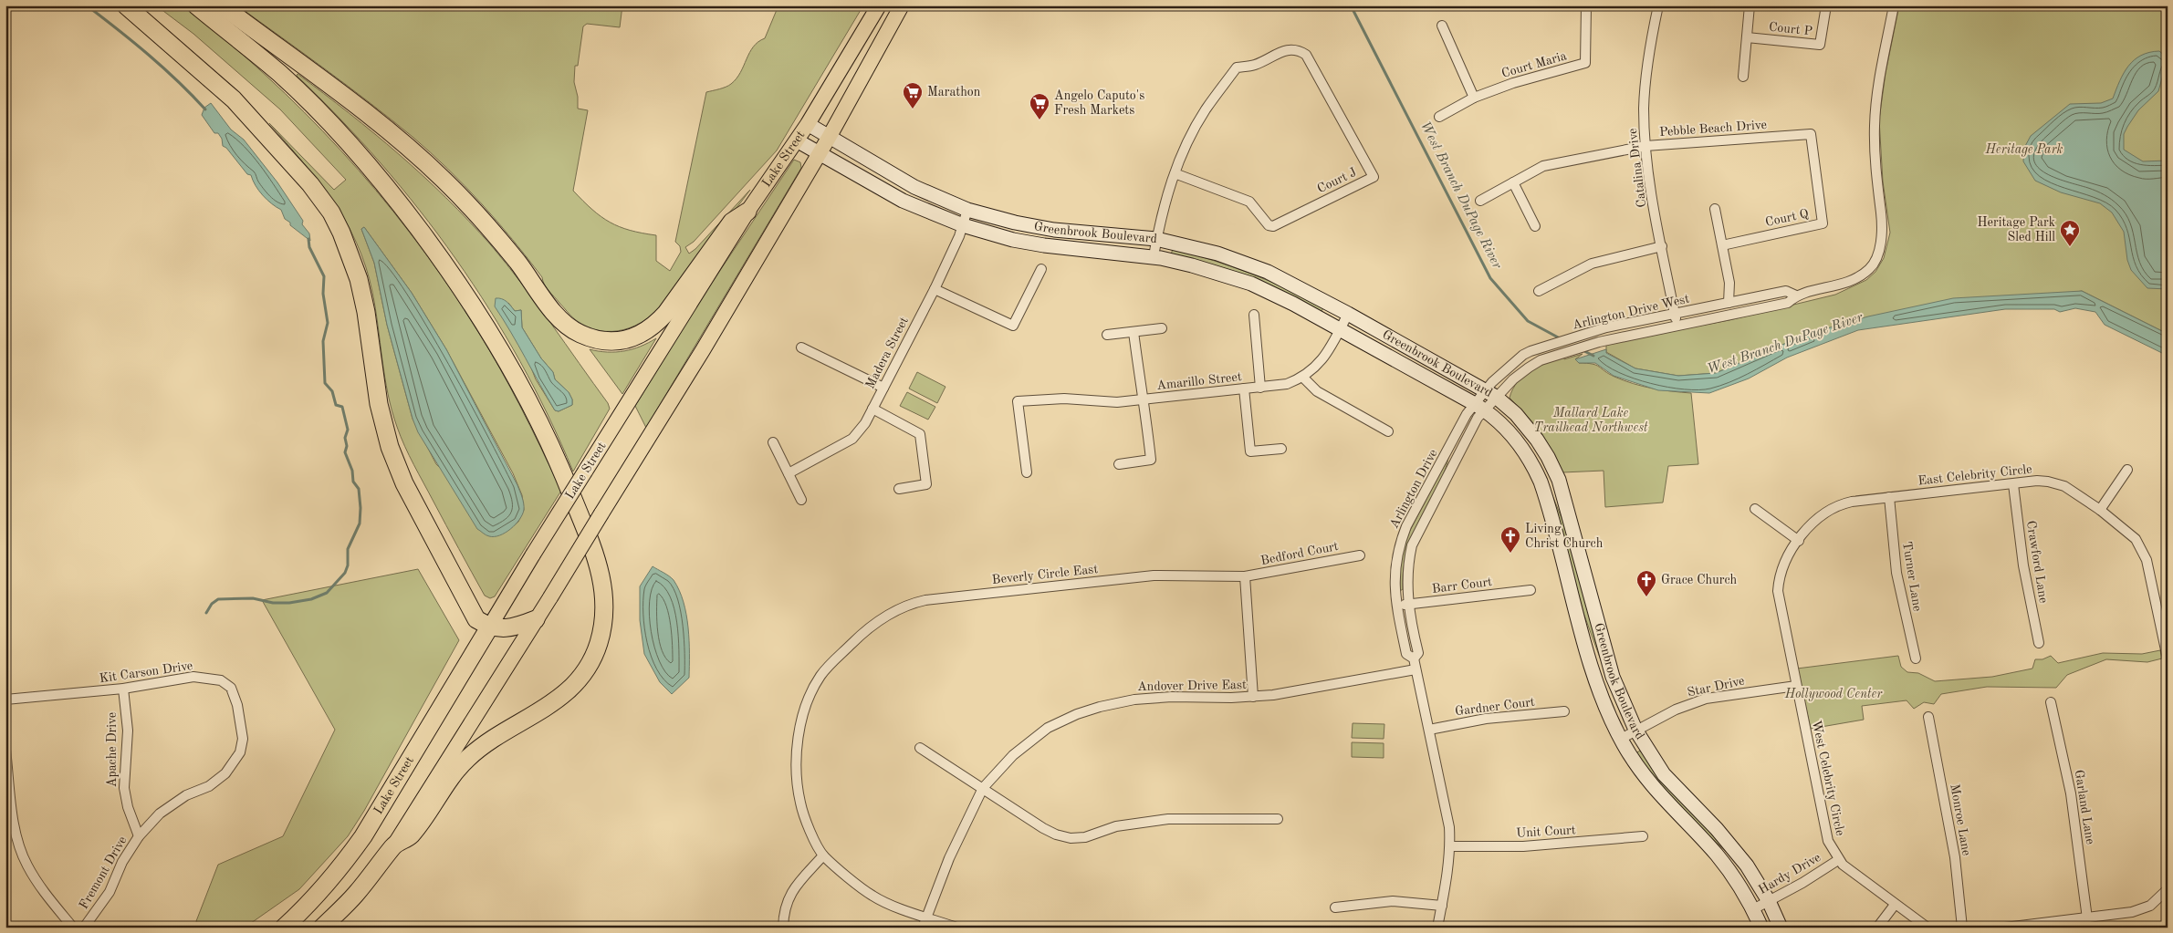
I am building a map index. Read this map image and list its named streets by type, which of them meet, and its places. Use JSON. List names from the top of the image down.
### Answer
{
  "streets": {
    "highway": ["Lake Street"],
    "main road": ["Greenbrook Boulevard"],
    "street": [
      "Court P",
      "Court Maria",
      "Pebble Beach Drive",
      "Catalina Drive",
      "Court J",
      "Court Q",
      "Arlington Drive West",
      "Madera Street",
      "Amarillo Street",
      "East Celebrity Circle",
      "Arlington Drive",
      "Bedford Court",
      "Crawford Lane",
      "Beverly Circle East",
      "Turner Lane",
      "Barr Court",
      "Kit Carson Drive",
      "Andover Drive East",
      "Star Drive",
      "Gardner Court",
      "Apache Drive",
      "West Celebrity Circle",
      "Garland Lane",
      "Monroe Lane",
      "Unit Court",
      "Fremont Drive",
      "Hardy Drive"
    ]
  },
  "crossings": [
    ["Pebble Beach Drive", "Catalina Drive"],
    ["Pebble Beach Drive", "Court Q"],
    ["Lake Street", "Greenbrook Boulevard"],
    ["Catalina Drive", "Arlington Drive West"],
    ["Greenbrook Boulevard", "Arlington Drive West"],
    ["Greenbrook Boulevard", "Madera Street"],
    ["Greenbrook Boulevard", "Amarillo Street"],
    ["Greenbrook Boulevard", "Arlington Drive"],
    ["Greenbrook Boulevard", "Star Drive"],
    ["Greenbrook Boulevard", "Hardy Drive"],
    ["Arlington Drive West", "Arlington Drive"],
    ["East Celebrity Circle", "Crawford Lane"],
    ["East Celebrity Circle", "Turner Lane"],
    ["East Celebrity Circle", "West Celebrity Circle"],
    ["Arlington Drive", "Barr Court"],
    ["Arlington Drive", "Andover Drive East"],
    ["Arlington Drive", "Gardner Court"],
    ["Arlington Drive", "Unit Court"],
    ["Bedford Court", "Beverly Circle East"],
    ["Kit Carson Drive", "Apache Drive"],
    ["Kit Carson Drive", "Fremont Drive"],
    ["Star Drive", "West Celebrity Circle"],
    ["Apache Drive", "Fremont Drive"],
    ["West Celebrity Circle", "Hardy Drive"]
  ],
  "water": ["West Branch DuPage River"],
  "parks": ["Heritage Park", "Mallard Lake Trailhead Northwest", "Hollywood Center"],
  "places": {
    "supermarket": ["Marathon", "Angelo Caputo's Fresh Markets"],
    "place": ["Heritage Park Sled Hill"],
    "church": ["Living Christ Church", "Grace Church"]
  }
}
